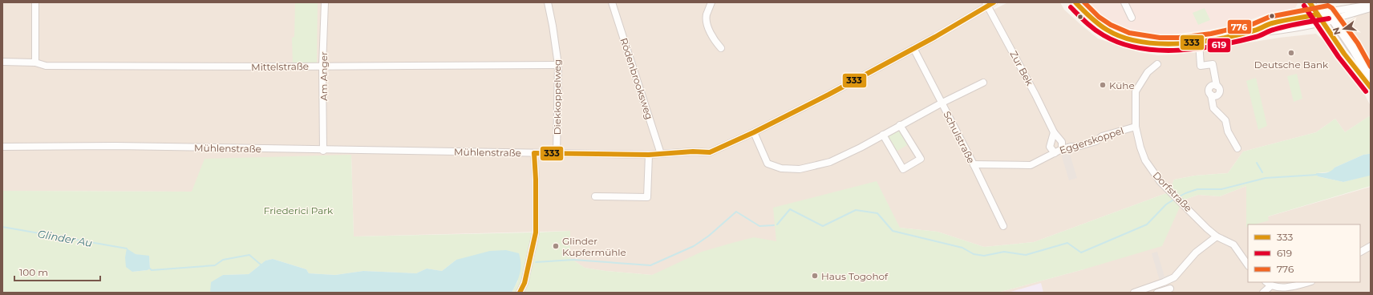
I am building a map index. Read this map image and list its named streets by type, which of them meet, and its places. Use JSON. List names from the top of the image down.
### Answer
{
  "streets": {
    "street": [
      "Mittelstraße",
      "Zur Bek",
      "Am Anger",
      "Rödenbrooksweg",
      "Diekkoppelweg",
      "Schulstraße",
      "Eggerskoppel",
      "Mühlenstraße",
      "Dorfstraße"
    ]
  },
  "crossings": [
    ["Mittelstraße", "Am Anger"],
    ["Mittelstraße", "Diekkoppelweg"],
    ["Zur Bek", "Eggerskoppel"],
    ["Zur Bek", "Mühlenstraße"],
    ["Am Anger", "Mühlenstraße"],
    ["Rödenbrooksweg", "Mühlenstraße"],
    ["Diekkoppelweg", "Mühlenstraße"],
    ["Schulstraße", "Eggerskoppel"],
    ["Schulstraße", "Mühlenstraße"],
    ["Eggerskoppel", "Dorfstraße"]
  ],
  "water": ["Glinder Au"],
  "parks": ["Friederici Park"],
  "places": [
    "Deutsche Bank",
    "Kühe",
    "Glinder Kupfermühle",
    "Haus Togohof"
  ],
  "lines": ["transit line 333", "transit line 776", "transit line 619"],
  "legend": ["333", "619", "776"],
  "scale_bar": "100 m",
  "north": "left"
}
